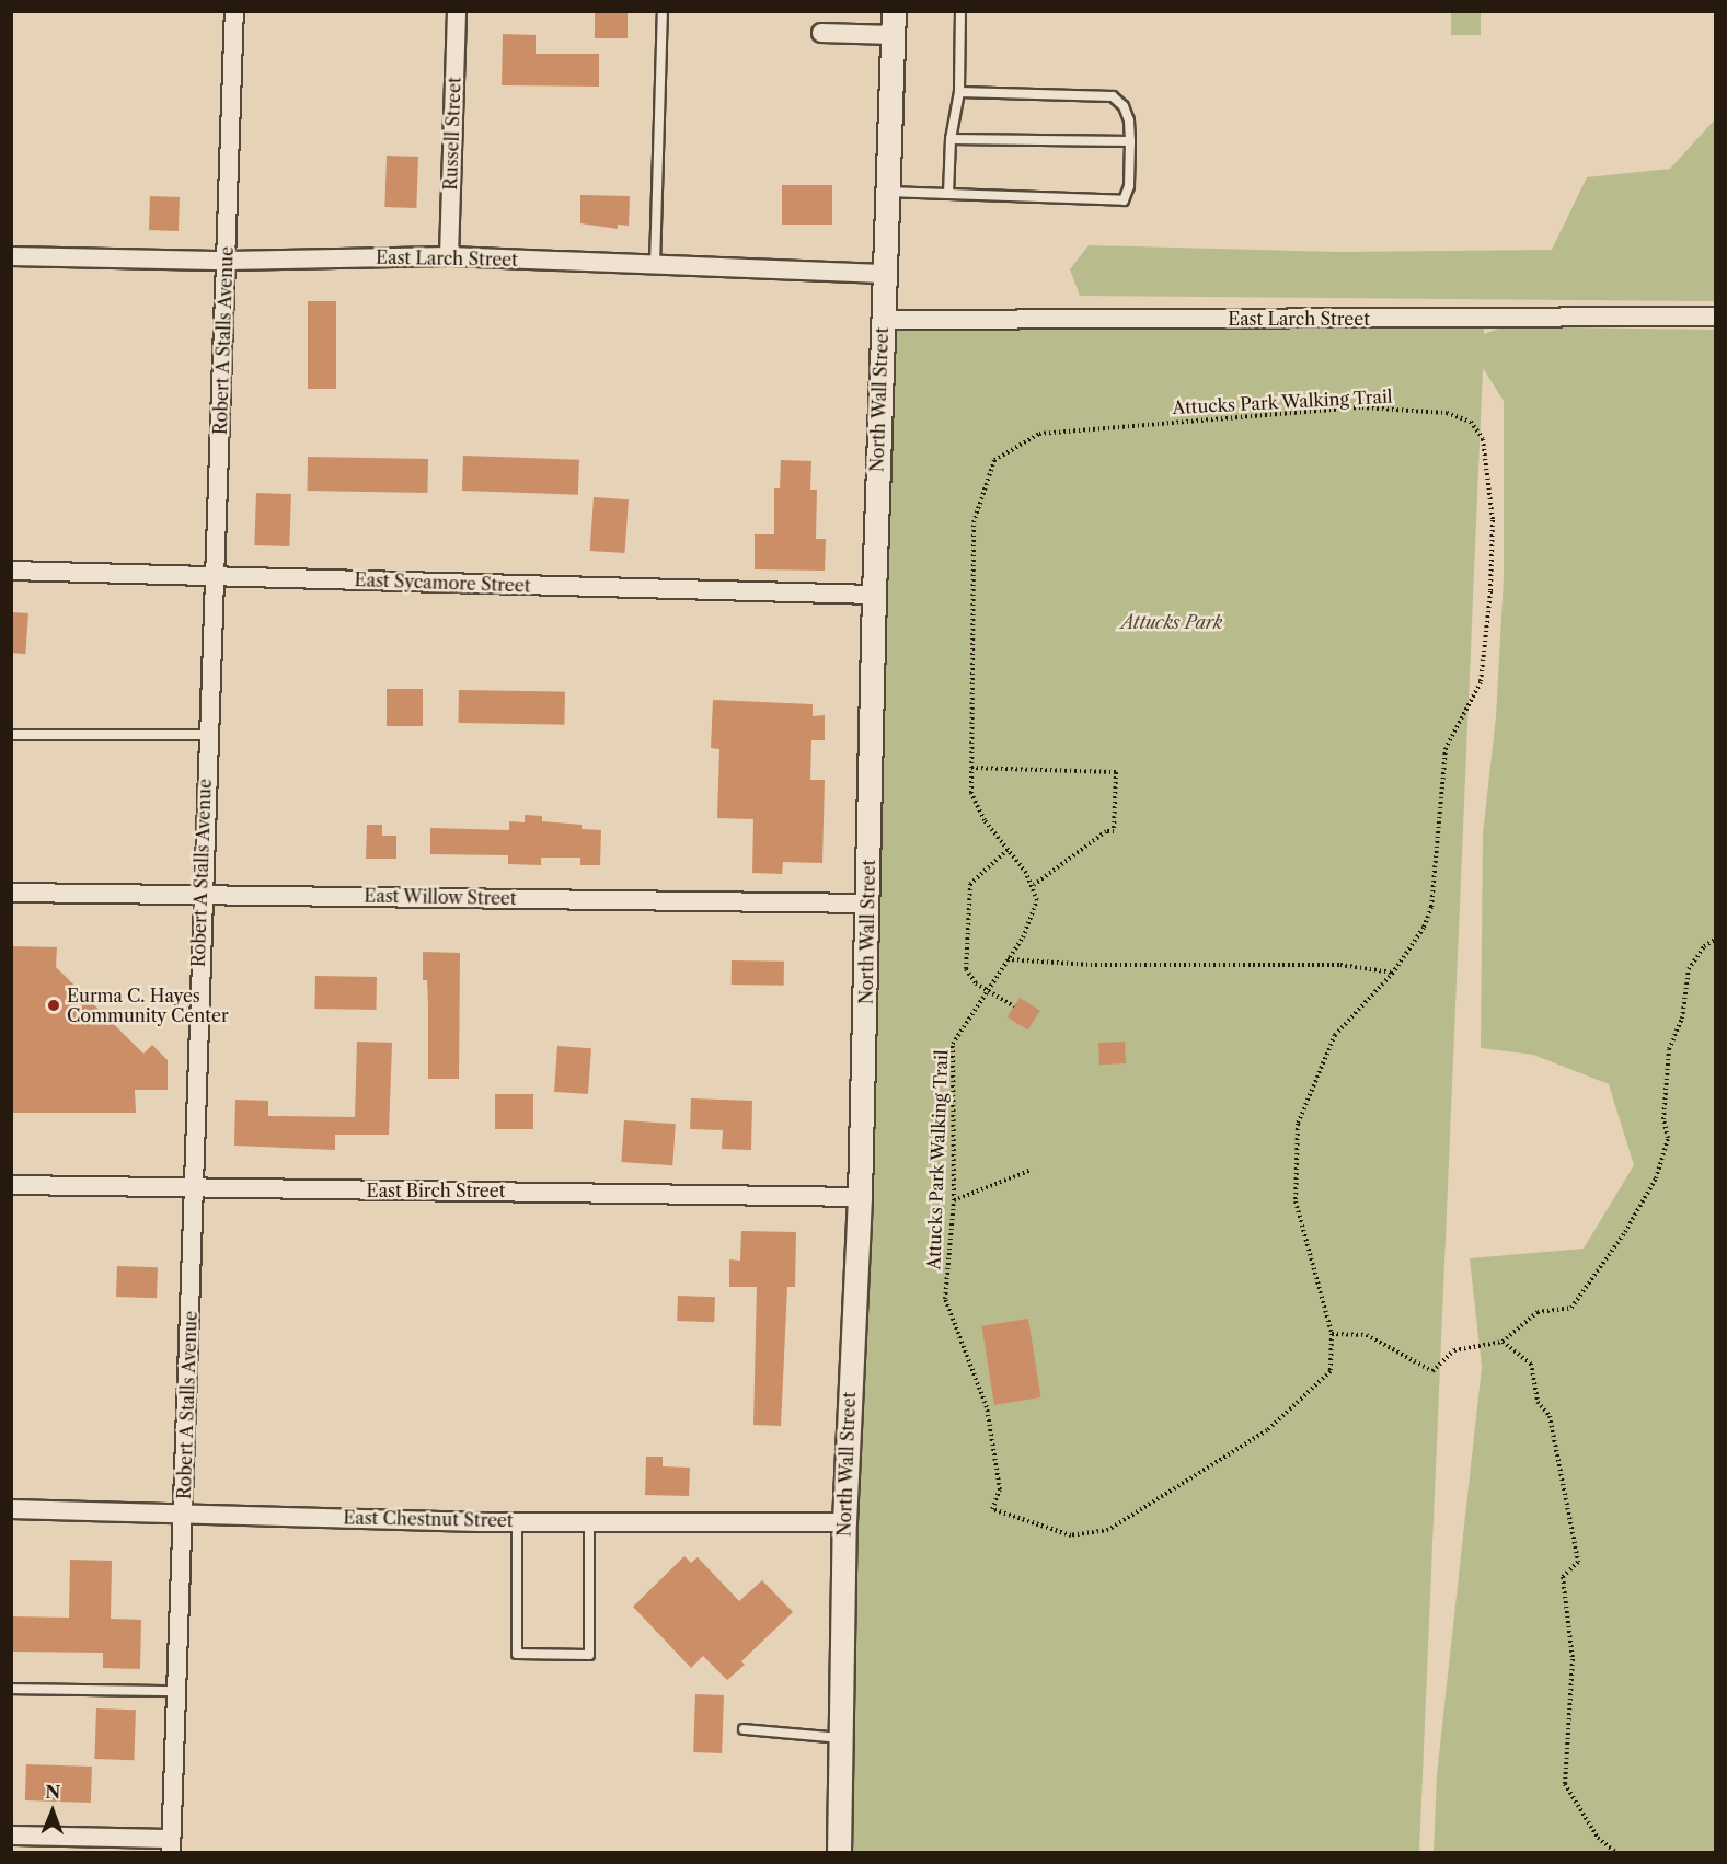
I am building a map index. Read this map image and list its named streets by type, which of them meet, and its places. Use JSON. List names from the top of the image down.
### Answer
{
  "streets": {
    "street": [
      "Russell Street",
      "East Larch Street",
      "Robert A Stalls Avenue",
      "North Wall Street",
      "East Sycamore Street",
      "East Willow Street",
      "East Birch Street",
      "East Chestnut Street"
    ],
    "path": ["Attucks Park Walking Trail"]
  },
  "crossings": [
    ["Russell Street", "East Larch Street"],
    ["East Larch Street", "Robert A Stalls Avenue"],
    ["East Larch Street", "North Wall Street"],
    ["Robert A Stalls Avenue", "East Sycamore Street"],
    ["Robert A Stalls Avenue", "East Willow Street"],
    ["Robert A Stalls Avenue", "East Birch Street"],
    ["Robert A Stalls Avenue", "East Chestnut Street"],
    ["North Wall Street", "East Sycamore Street"],
    ["North Wall Street", "East Willow Street"],
    ["North Wall Street", "East Birch Street"],
    ["North Wall Street", "East Chestnut Street"]
  ],
  "parks": ["Attucks Park"],
  "places": ["Eurma C. Hayes Community Center"],
  "north": "top"
}
